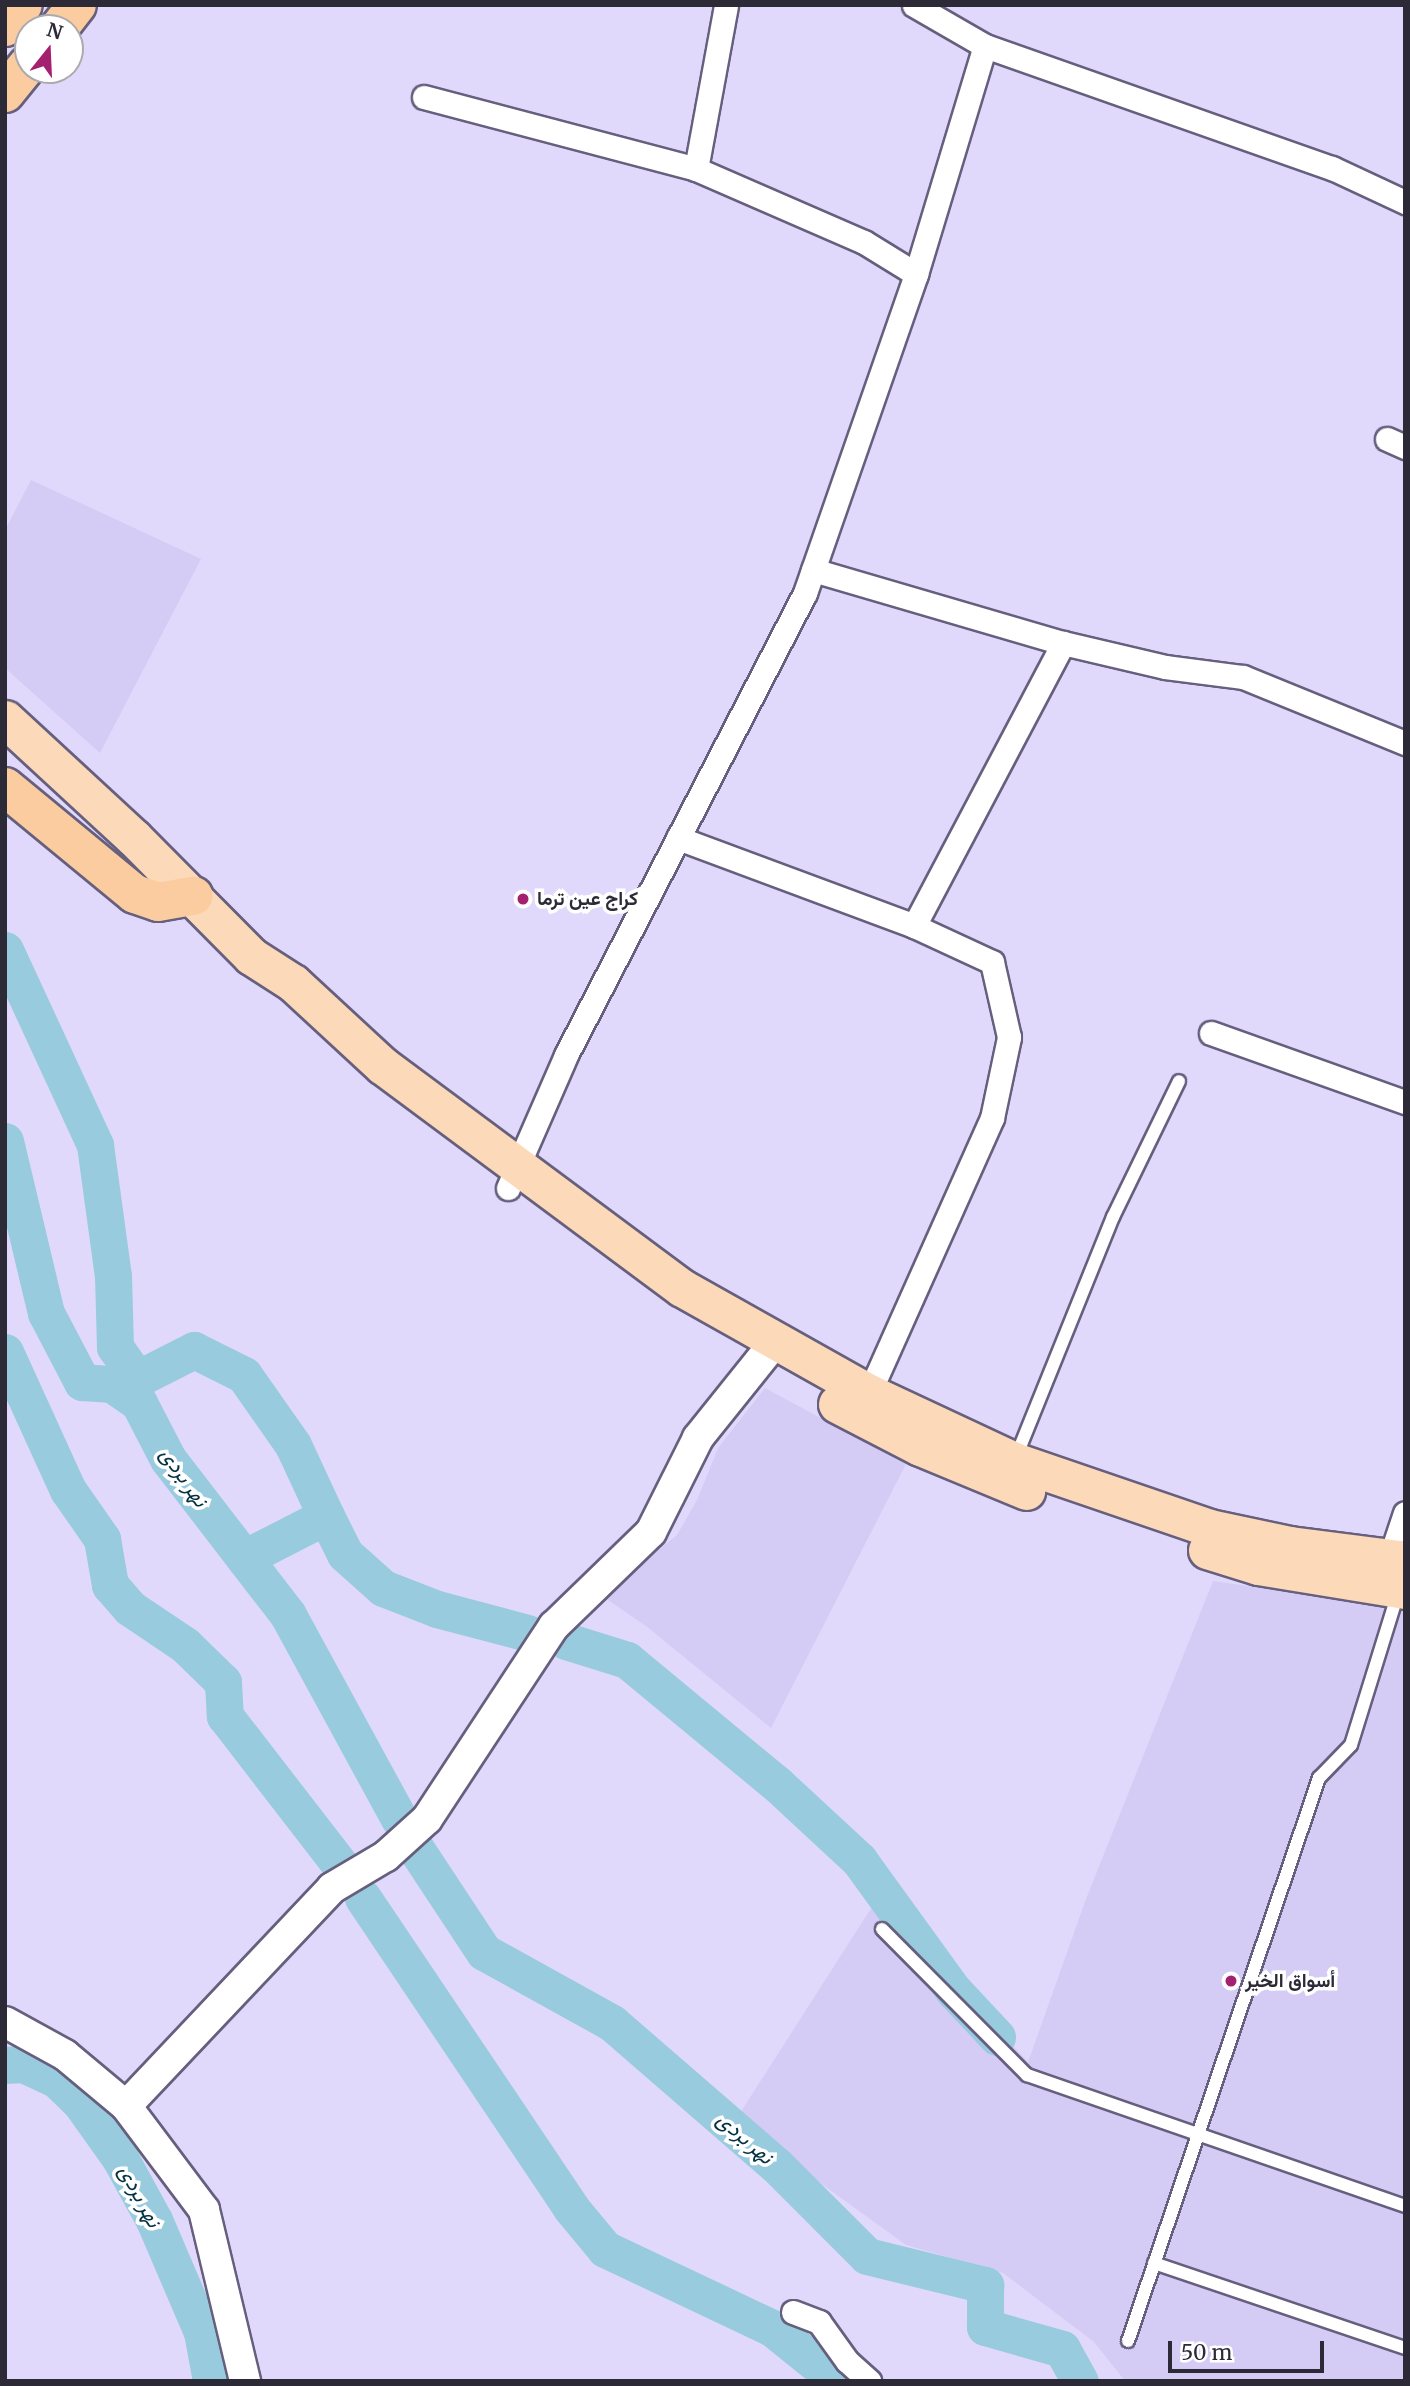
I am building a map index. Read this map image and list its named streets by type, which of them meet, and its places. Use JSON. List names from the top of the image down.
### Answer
{
  "water": ["نهر بردى"],
  "places": ["كراج عين ترما", "أسواق الخير"],
  "scale_bar": "50 m",
  "north": "top"
}
